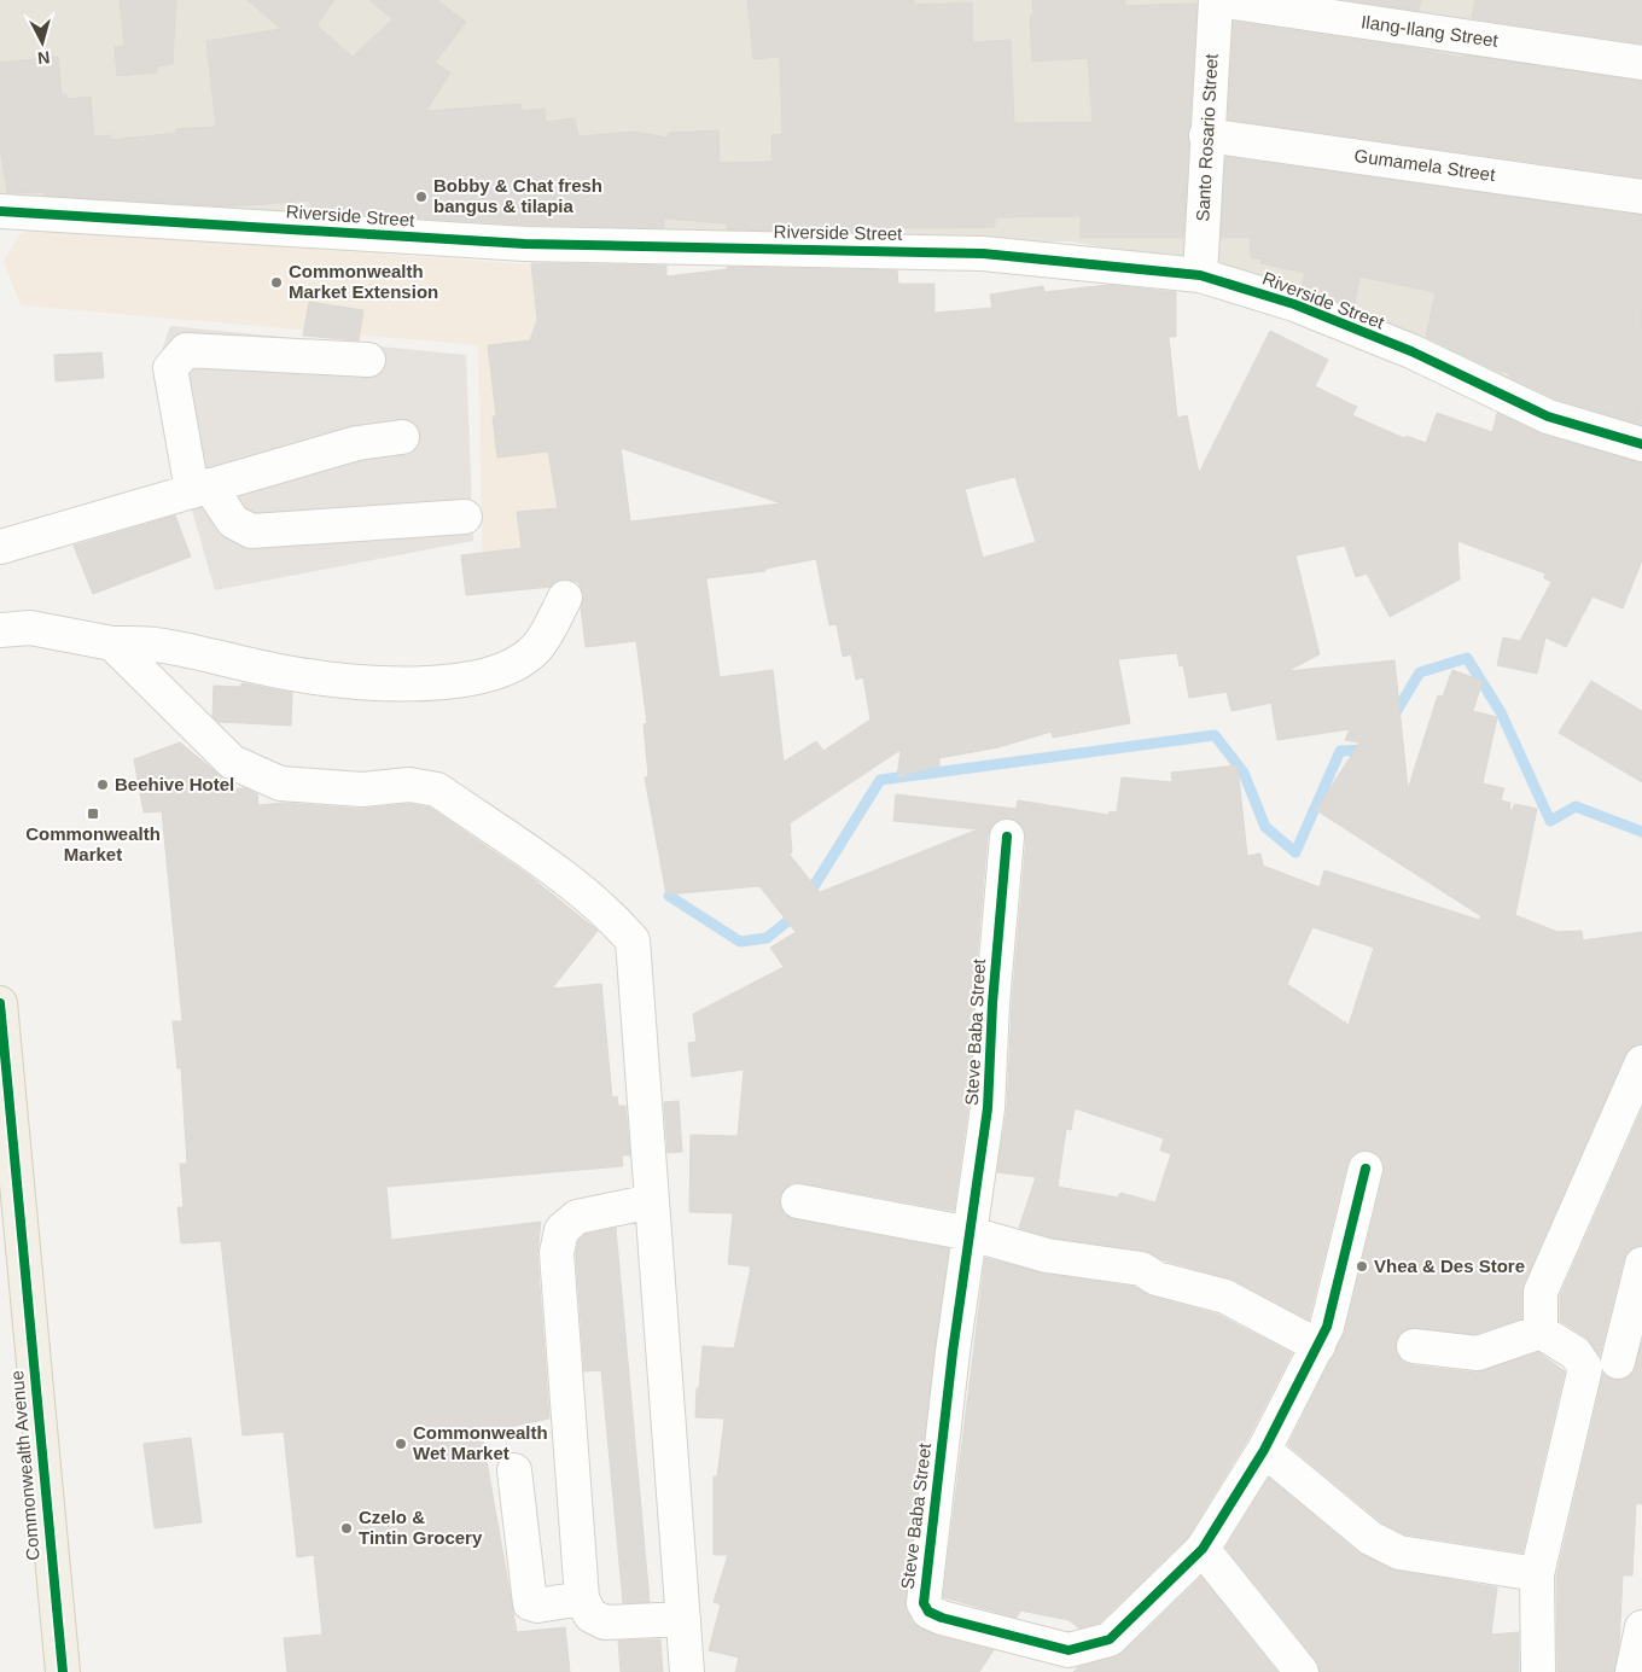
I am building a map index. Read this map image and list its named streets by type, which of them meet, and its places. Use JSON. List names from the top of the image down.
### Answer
{
  "streets": {
    "main road": ["Commonwealth Avenue"],
    "street": [
      "Ilang-Ilang Street",
      "Santo Rosario Street",
      "Gumamela Street",
      "Riverside Street",
      "Steve Baba Street"
    ]
  },
  "crossings": [
    ["Ilang-Ilang Street", "Santo Rosario Street"],
    ["Santo Rosario Street", "Gumamela Street"],
    ["Santo Rosario Street", "Riverside Street"]
  ],
  "places": {
    "other": [
      "Bobby & Chat fresh bangus & tilapia",
      "Commonwealth Market Extension",
      "Beehive Hotel",
      "Vhea & Des Store",
      "Commonwealth Wet Market",
      "Czelo & Tintin Grocery"
    ],
    "transit": ["Commonwealth Market"]
  },
  "north": "bottom"
}
